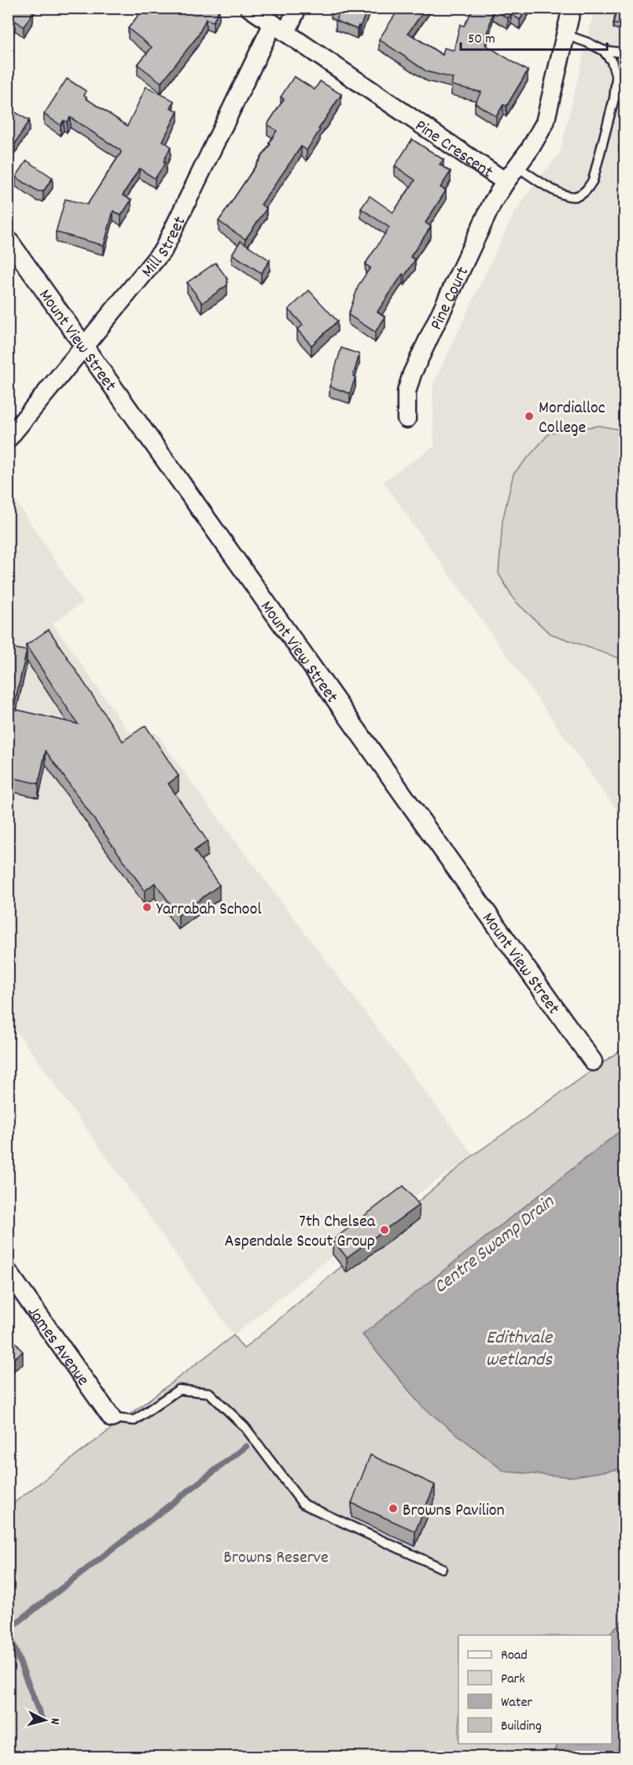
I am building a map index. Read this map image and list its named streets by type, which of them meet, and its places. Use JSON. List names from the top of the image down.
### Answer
{
  "streets": {
    "street": [
      "Pine Crescent",
      "Mill Street",
      "Pine Court",
      "Mount View Street",
      "James Avenue"
    ]
  },
  "crossings": [
    ["Pine Crescent", "Mill Street"],
    ["Pine Crescent", "Pine Court"],
    ["Mill Street", "Mount View Street"]
  ],
  "water": ["Centre Swamp Drain", "Edithvale wetlands"],
  "parks": ["Browns Reserve"],
  "places": [
    "Mordialloc College",
    "Yarrabah School",
    "7th Chelsea Aspendale Scout Group",
    "Browns Pavilion"
  ],
  "legend": [
    "Road",
    "Park",
    "Water",
    "Building"
  ],
  "scale_bar": "50 m",
  "north": "right"
}
